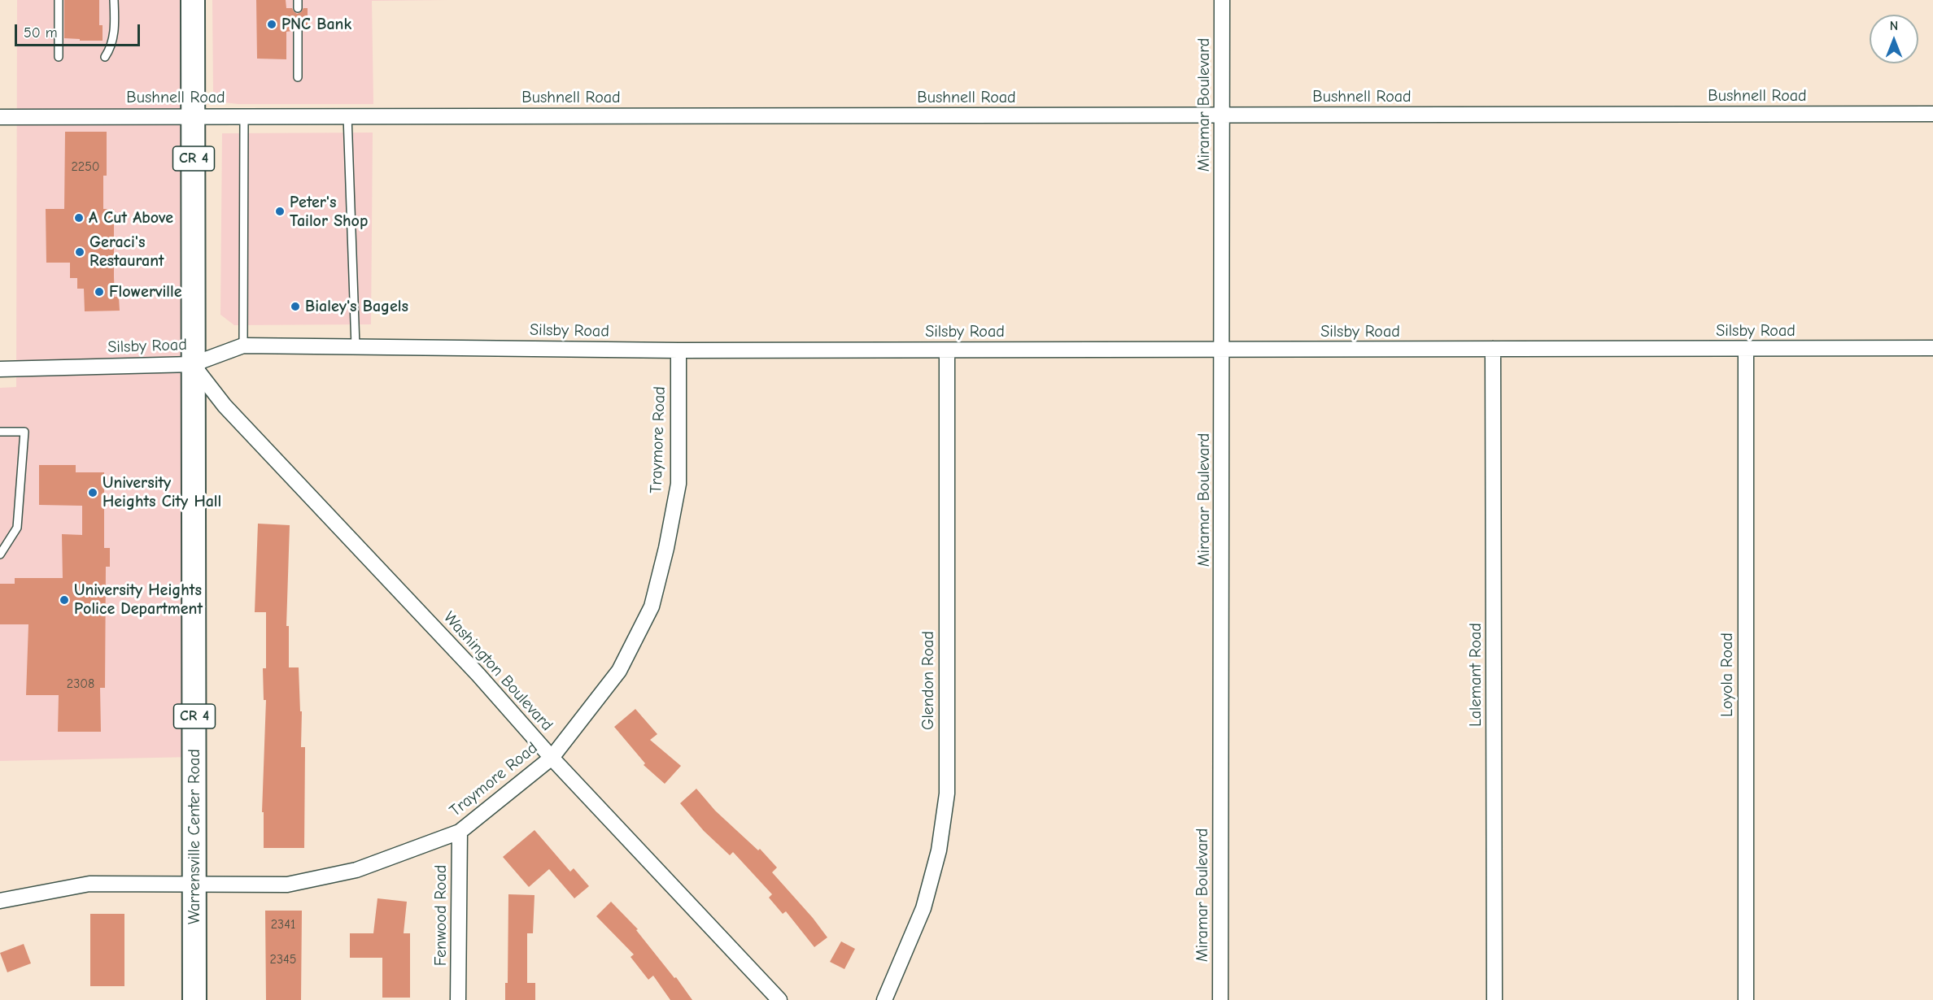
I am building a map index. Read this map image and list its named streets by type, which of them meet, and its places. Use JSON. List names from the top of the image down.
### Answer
{
  "streets": {
    "main road": ["CR 4", "Warrensville Center Road"],
    "street": [
      "Bushnell Road",
      "Miramar Boulevard",
      "Silsby Road",
      "Traymore Road",
      "Washington Boulevard",
      "Lalemant Road",
      "Loyola Road",
      "Glendon Road",
      "Fenwood Road"
    ]
  },
  "crossings": [
    ["Bushnell Road", "Miramar Boulevard"],
    ["Bushnell Road", "Warrensville Center Road"],
    ["Miramar Boulevard", "Silsby Road"],
    ["Silsby Road", "Traymore Road"],
    ["Silsby Road", "Washington Boulevard"],
    ["Silsby Road", "Lalemant Road"],
    ["Silsby Road", "Loyola Road"],
    ["Silsby Road", "Glendon Road"],
    ["Silsby Road", "Warrensville Center Road"],
    ["Traymore Road", "Washington Boulevard"],
    ["Traymore Road", "Warrensville Center Road"],
    ["Traymore Road", "Fenwood Road"],
    ["Washington Boulevard", "Warrensville Center Road"]
  ],
  "places": [
    "PNC Bank",
    "Peter's Tailor Shop",
    "A Cut Above",
    "Geraci's Restaurant",
    "Flowerville",
    "Bialey's Bagels",
    "University Heights City Hall",
    "University Heights Police Department"
  ],
  "house_numbers": [
    "2250",
    "2308",
    "2341",
    "2345"
  ],
  "scale_bar": "50 m",
  "north": "top"
}
